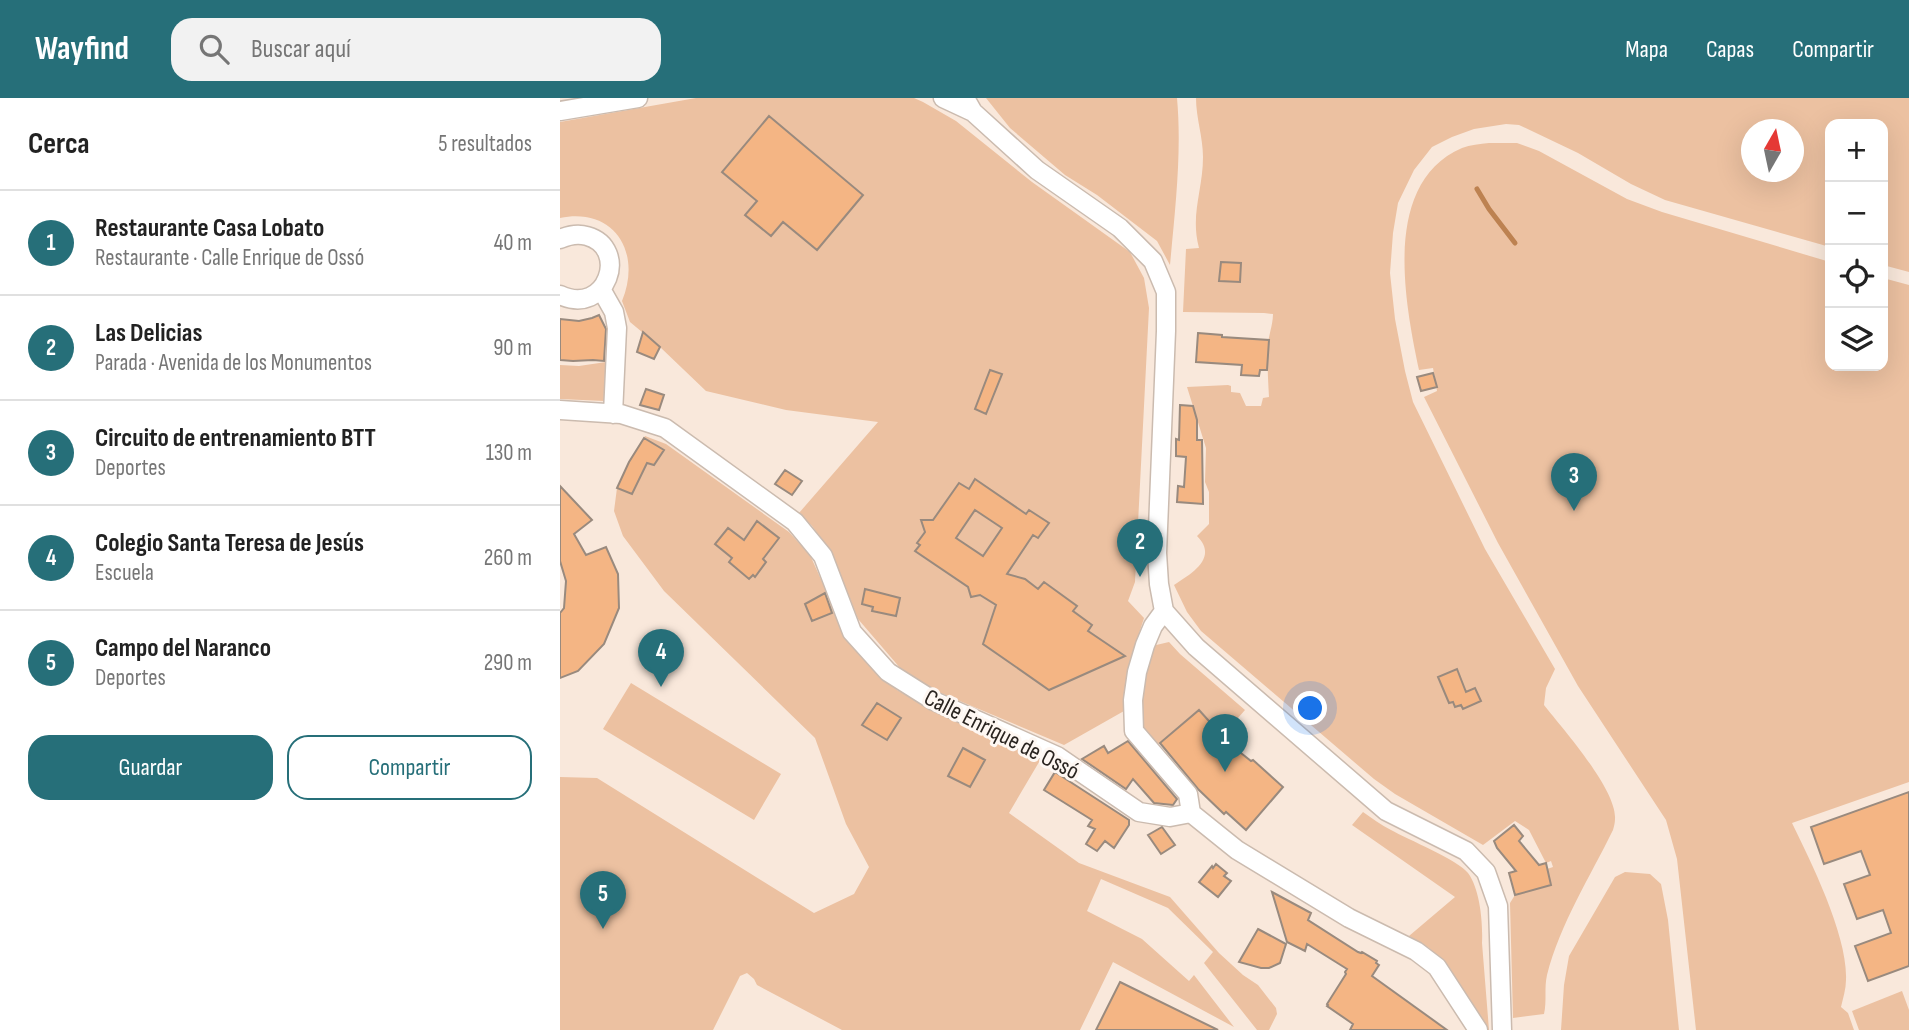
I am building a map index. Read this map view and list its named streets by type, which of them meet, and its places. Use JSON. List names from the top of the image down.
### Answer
{
  "streets": {
    "street": ["Calle Enrique de Ossó"]
  },
  "north": "top",
  "page": {
    "header": "Wayfind",
    "search": "Buscar aquí",
    "nav": ["Mapa", "Capas", "Compartir"],
    "heading": ["Cerca", "5 resultados"],
    "map_buttons": ["+", "−"],
    "list": [
      {
        "mark": "1",
        "name": "Restaurante Casa Lobato",
        "note": "Restaurante · Calle Enrique de Ossó",
        "value": "40 m"
      },
      {
        "mark": "2",
        "name": "Las Delicias",
        "note": "Parada · Avenida de los Monumentos",
        "value": "90 m"
      },
      {
        "mark": "3",
        "name": "Circuito de entrenamiento BTT",
        "note": "Deportes",
        "value": "130 m"
      },
      {
        "mark": "4",
        "name": "Colegio Santa Teresa de Jesús",
        "note": "Escuela",
        "value": "260 m"
      },
      {
        "mark": "5",
        "name": "Campo del Naranco",
        "note": "Deportes",
        "value": "290 m"
      }
    ],
    "pins": [
      "3",
      "2",
      "4",
      "1",
      "5"
    ],
    "buttons": ["Guardar", "Compartir"]
  }
}
